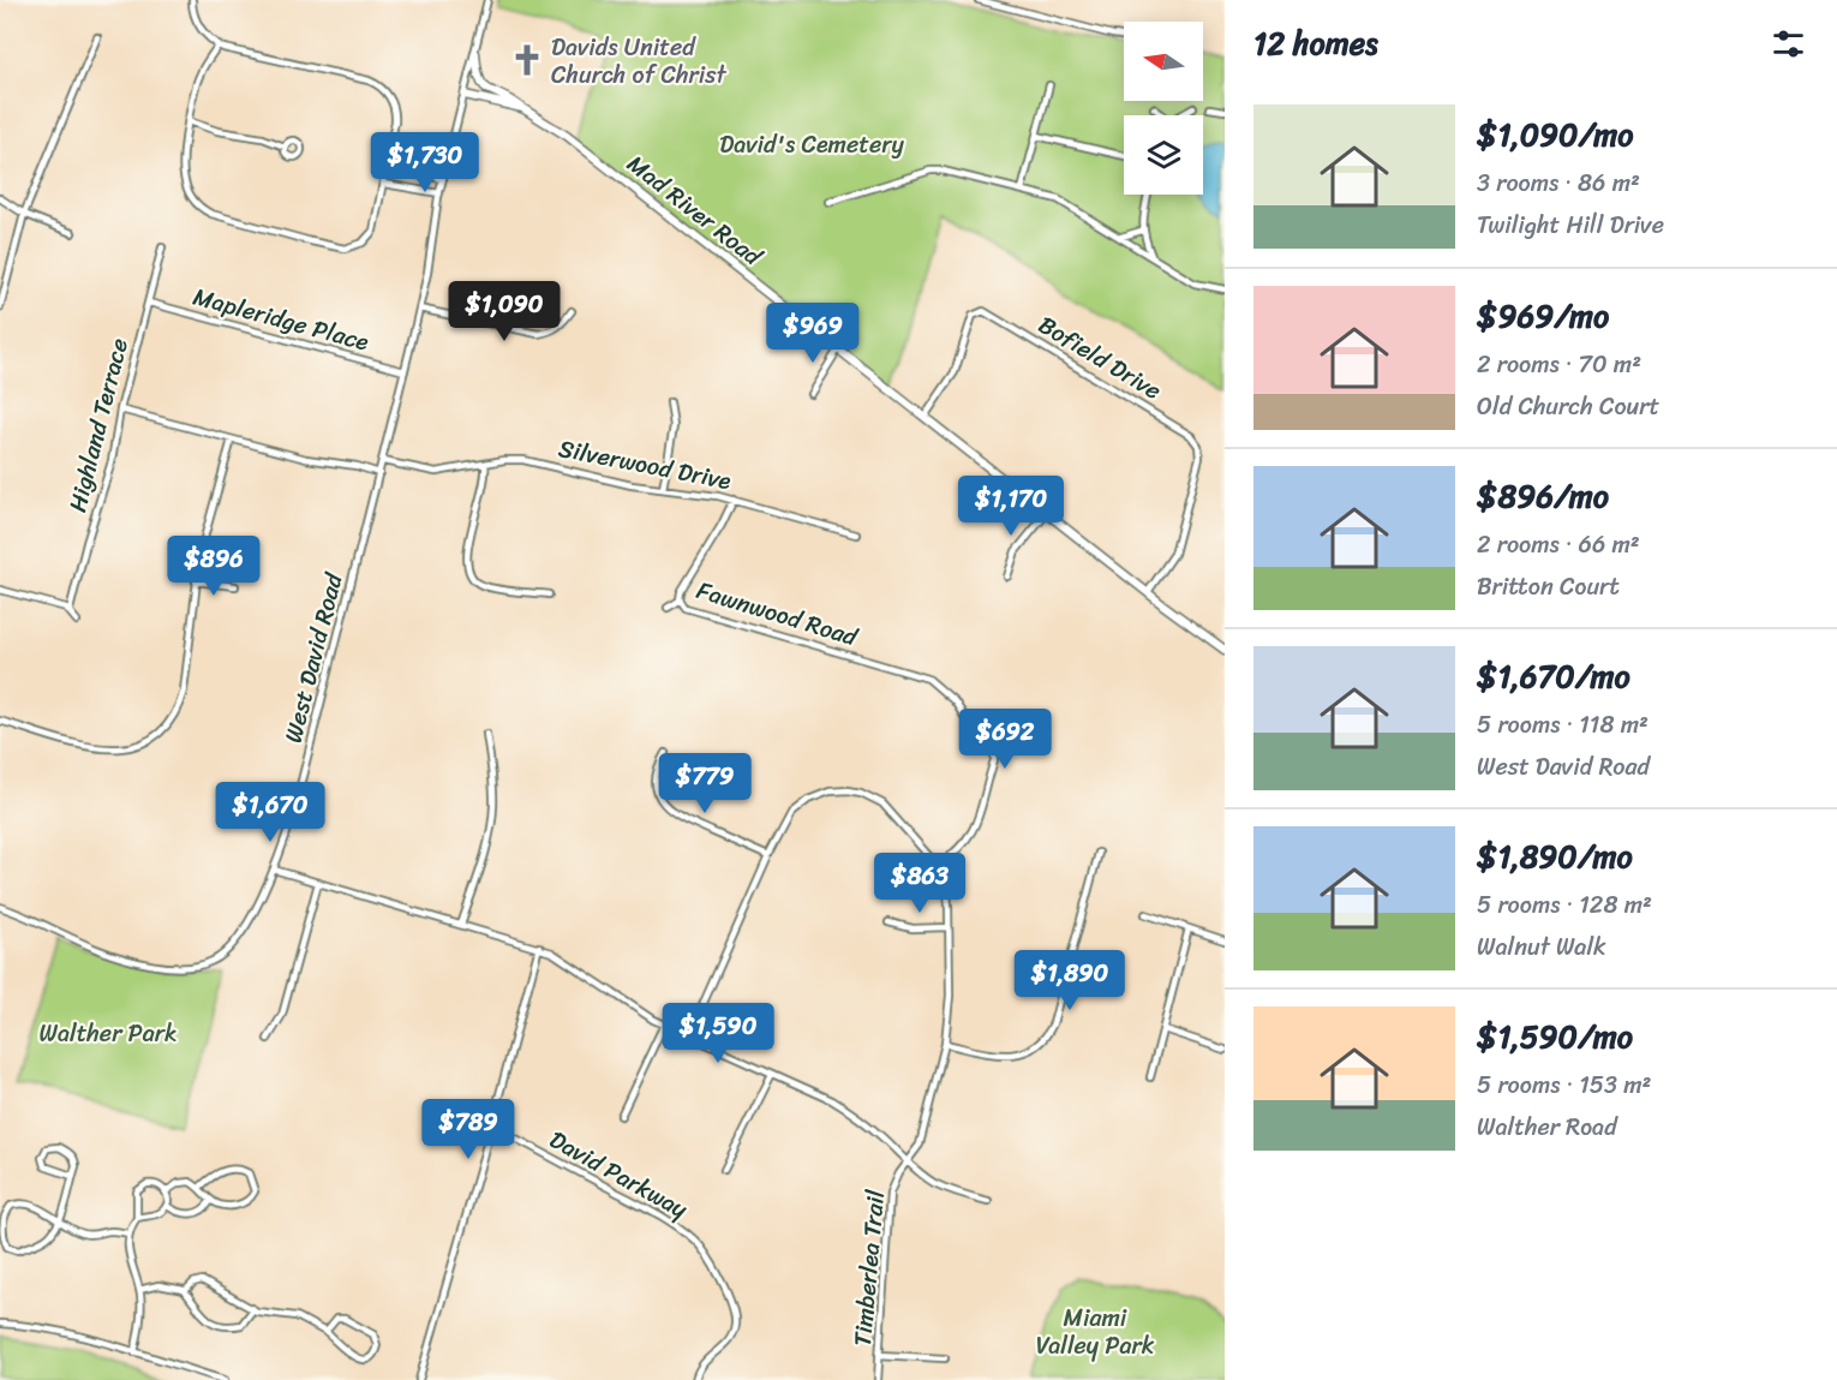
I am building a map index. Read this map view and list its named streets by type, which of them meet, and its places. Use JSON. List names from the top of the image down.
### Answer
{
  "streets": {
    "street": [
      "Mad River Road",
      "Mapleridge Place",
      "Bofield Drive",
      "Highland Terrace",
      "Silverwood Drive",
      "Fawnwood Road",
      "West David Road",
      "David Parkway",
      "Timberlea Trail"
    ]
  },
  "crossings": [
    ["Mad River Road", "Bofield Drive"],
    ["Mad River Road", "West David Road"],
    ["Mapleridge Place", "Highland Terrace"],
    ["Mapleridge Place", "West David Road"],
    ["Silverwood Drive", "Fawnwood Road"],
    ["Silverwood Drive", "West David Road"],
    ["Fawnwood Road", "Timberlea Trail"]
  ],
  "parks": ["David's Cemetery", "Walther Park", "Miami Valley Park"],
  "places": {
    "church": ["Davids United Church of Christ"]
  },
  "north": "left",
  "page": {
    "heading": "12 homes",
    "list": [
      {
        "name": "$1,090/mo",
        "note": "3 rooms · 86 m² · Twilight Hill Drive"
      },
      {
        "name": "$969/mo",
        "note": "2 rooms · 70 m² · Old Church Court"
      },
      {
        "name": "$896/mo",
        "note": "2 rooms · 66 m² · Britton Court"
      },
      {
        "name": "$1,670/mo",
        "note": "5 rooms · 118 m² · West David Road"
      },
      {
        "name": "$1,890/mo",
        "note": "5 rooms · 128 m² · Walnut Walk"
      },
      {
        "name": "$1,590/mo",
        "note": "5 rooms · 153 m² · Walther Road"
      }
    ],
    "price": [
      "$1,730",
      "$1,090",
      "$969",
      "$1,170",
      "$896",
      "$692",
      "$779",
      "$1,670",
      "$863",
      "$1,890",
      "$1,590",
      "$789"
    ]
  }
}
